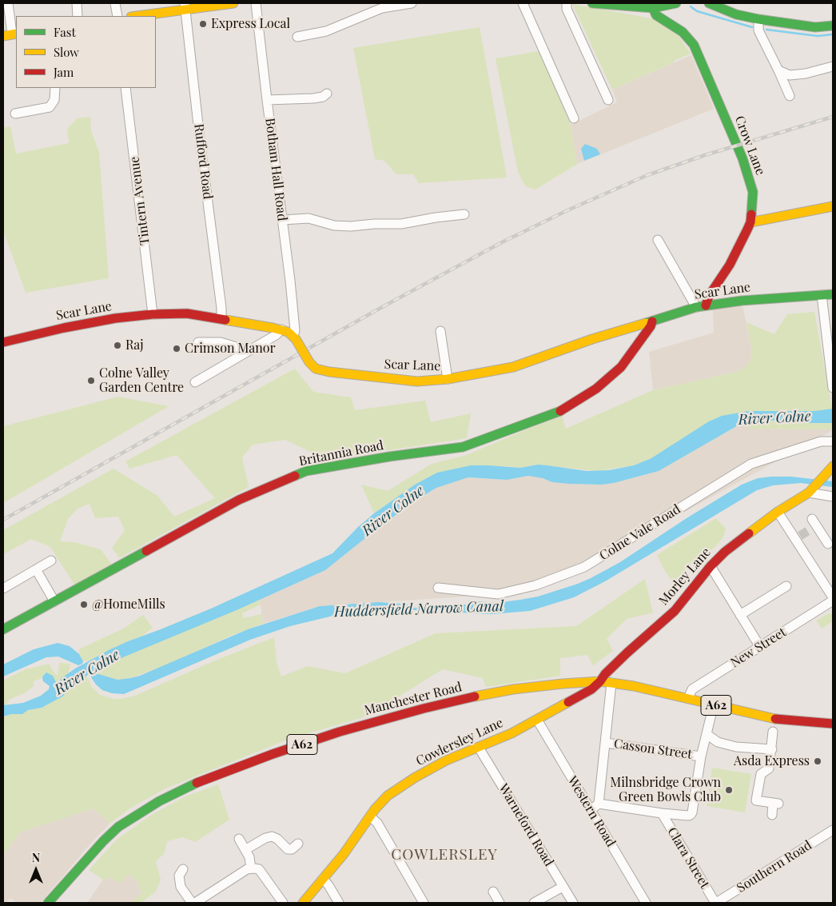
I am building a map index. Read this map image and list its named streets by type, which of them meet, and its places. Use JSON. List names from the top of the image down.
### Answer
{
  "streets": {
    "street": [
      "Crow Lane",
      "Rufford Road",
      "Botham Hall Road",
      "Tintern Avenue",
      "Scar Lane",
      "Britannia Road",
      "Colne Vale Road",
      "Morley Lane",
      "New Street",
      "Manchester Road",
      "A62",
      "Cowlersley Lane",
      "Casson Street",
      "Western Road",
      "Warneford Road",
      "Clara Street",
      "Southern Road"
    ]
  },
  "crossings": [
    ["Crow Lane", "Scar Lane"],
    ["Rufford Road", "Scar Lane"],
    ["Botham Hall Road", "Scar Lane"],
    ["Tintern Avenue", "Scar Lane"],
    ["Scar Lane", "Britannia Road"],
    ["Morley Lane", "Manchester Road"],
    ["Morley Lane", "Cowlersley Lane"],
    ["New Street", "Manchester Road"],
    ["Manchester Road", "Cowlersley Lane"],
    ["Cowlersley Lane", "Western Road"],
    ["Cowlersley Lane", "Warneford Road"],
    ["Clara Street", "Southern Road"]
  ],
  "districts": ["COWLERSLEY"],
  "water": ["River Colne", "Huddersfield Narrow Canal"],
  "places": [
    "Express Local",
    "Raj",
    "Crimson Manor",
    "Colne Valley Garden Centre",
    "@HomeMills",
    "Asda Express",
    "Milnsbridge Crown Green Bowls Club"
  ],
  "legend": ["Fast", "Slow", "Jam"],
  "north": "top"
}
